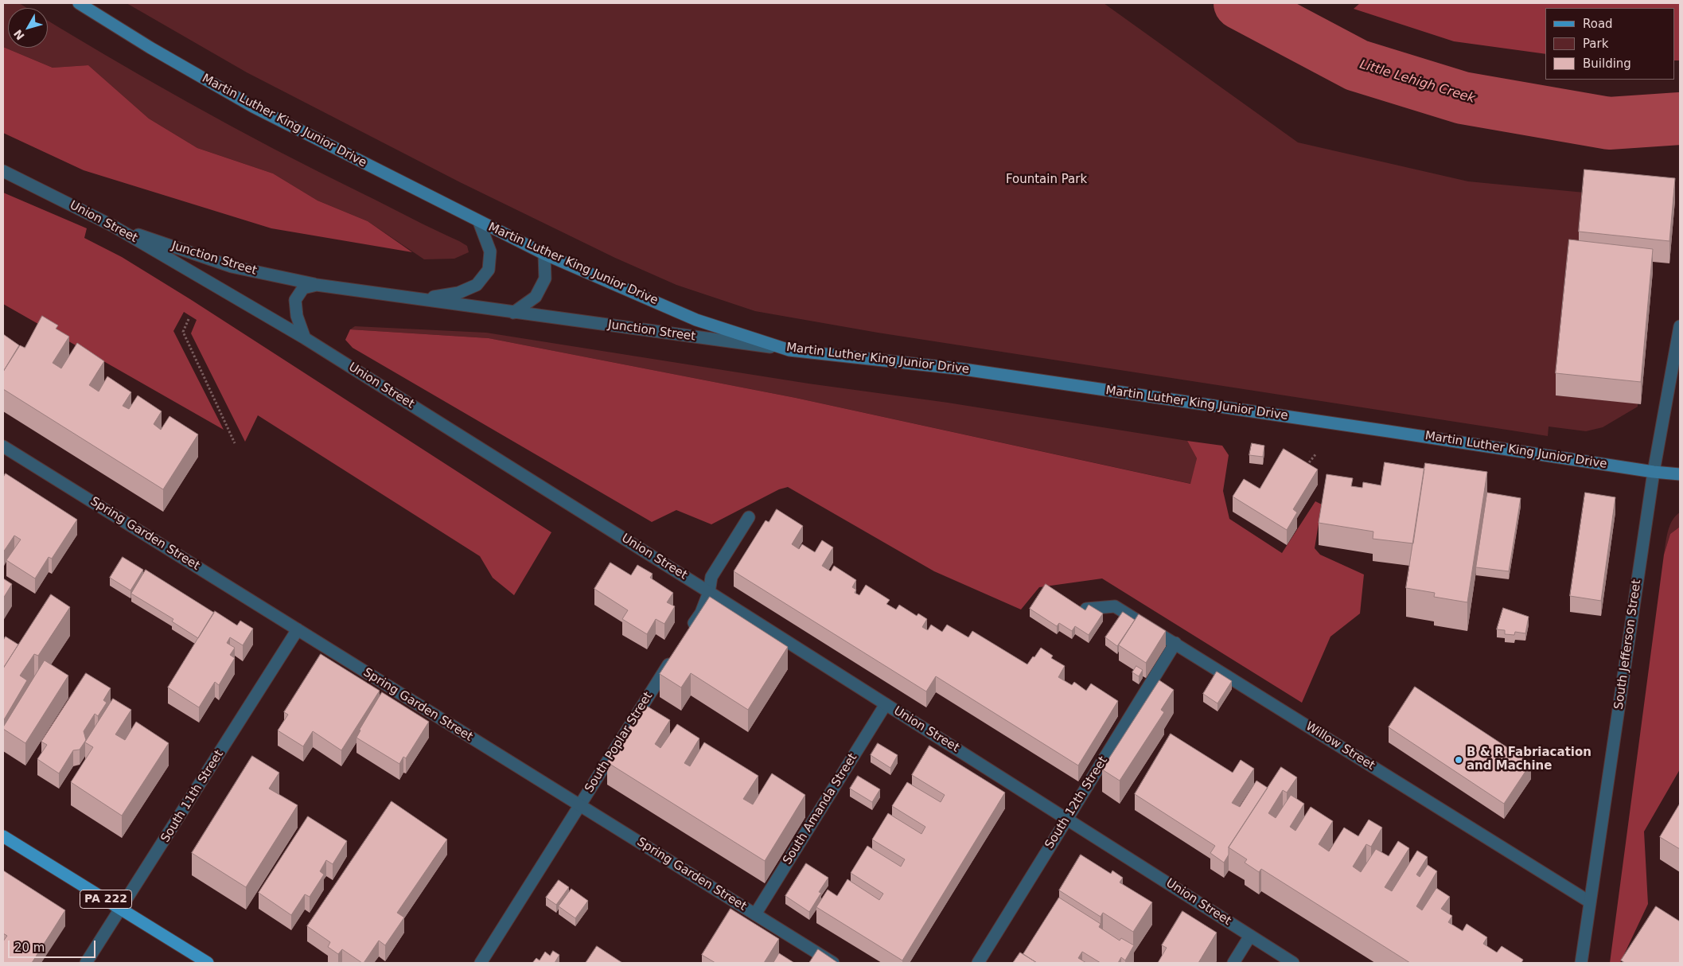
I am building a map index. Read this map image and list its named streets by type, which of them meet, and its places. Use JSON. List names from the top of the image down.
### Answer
{
  "streets": {
    "main road": ["Martin Luther King Junior Drive", "PA 222"],
    "street": [
      "Union Street",
      "Junction Street",
      "Spring Garden Street",
      "South Jefferson Street",
      "South Poplar Street",
      "Willow Street",
      "South 11th Street",
      "South 12th Street",
      "South Amanda Street"
    ]
  },
  "crossings": [
    ["Martin Luther King Junior Drive", "Junction Street"],
    ["Martin Luther King Junior Drive", "South Jefferson Street"],
    ["Union Street", "Junction Street"],
    ["Union Street", "South 12th Street"],
    ["Union Street", "South Amanda Street"],
    ["Spring Garden Street", "South Poplar Street"],
    ["Spring Garden Street", "South 11th Street"],
    ["Spring Garden Street", "South Amanda Street"],
    ["South Jefferson Street", "Willow Street"],
    ["Willow Street", "South 12th Street"],
    ["South 11th Street", "PA 222"]
  ],
  "water": ["Little Lehigh Creek"],
  "parks": ["Fountain Park"],
  "places": ["B & R Fabriacation and Machine"],
  "legend": ["Road", "Park", "Building"],
  "scale_bar": "20 m",
  "north": "bottom left"
}
